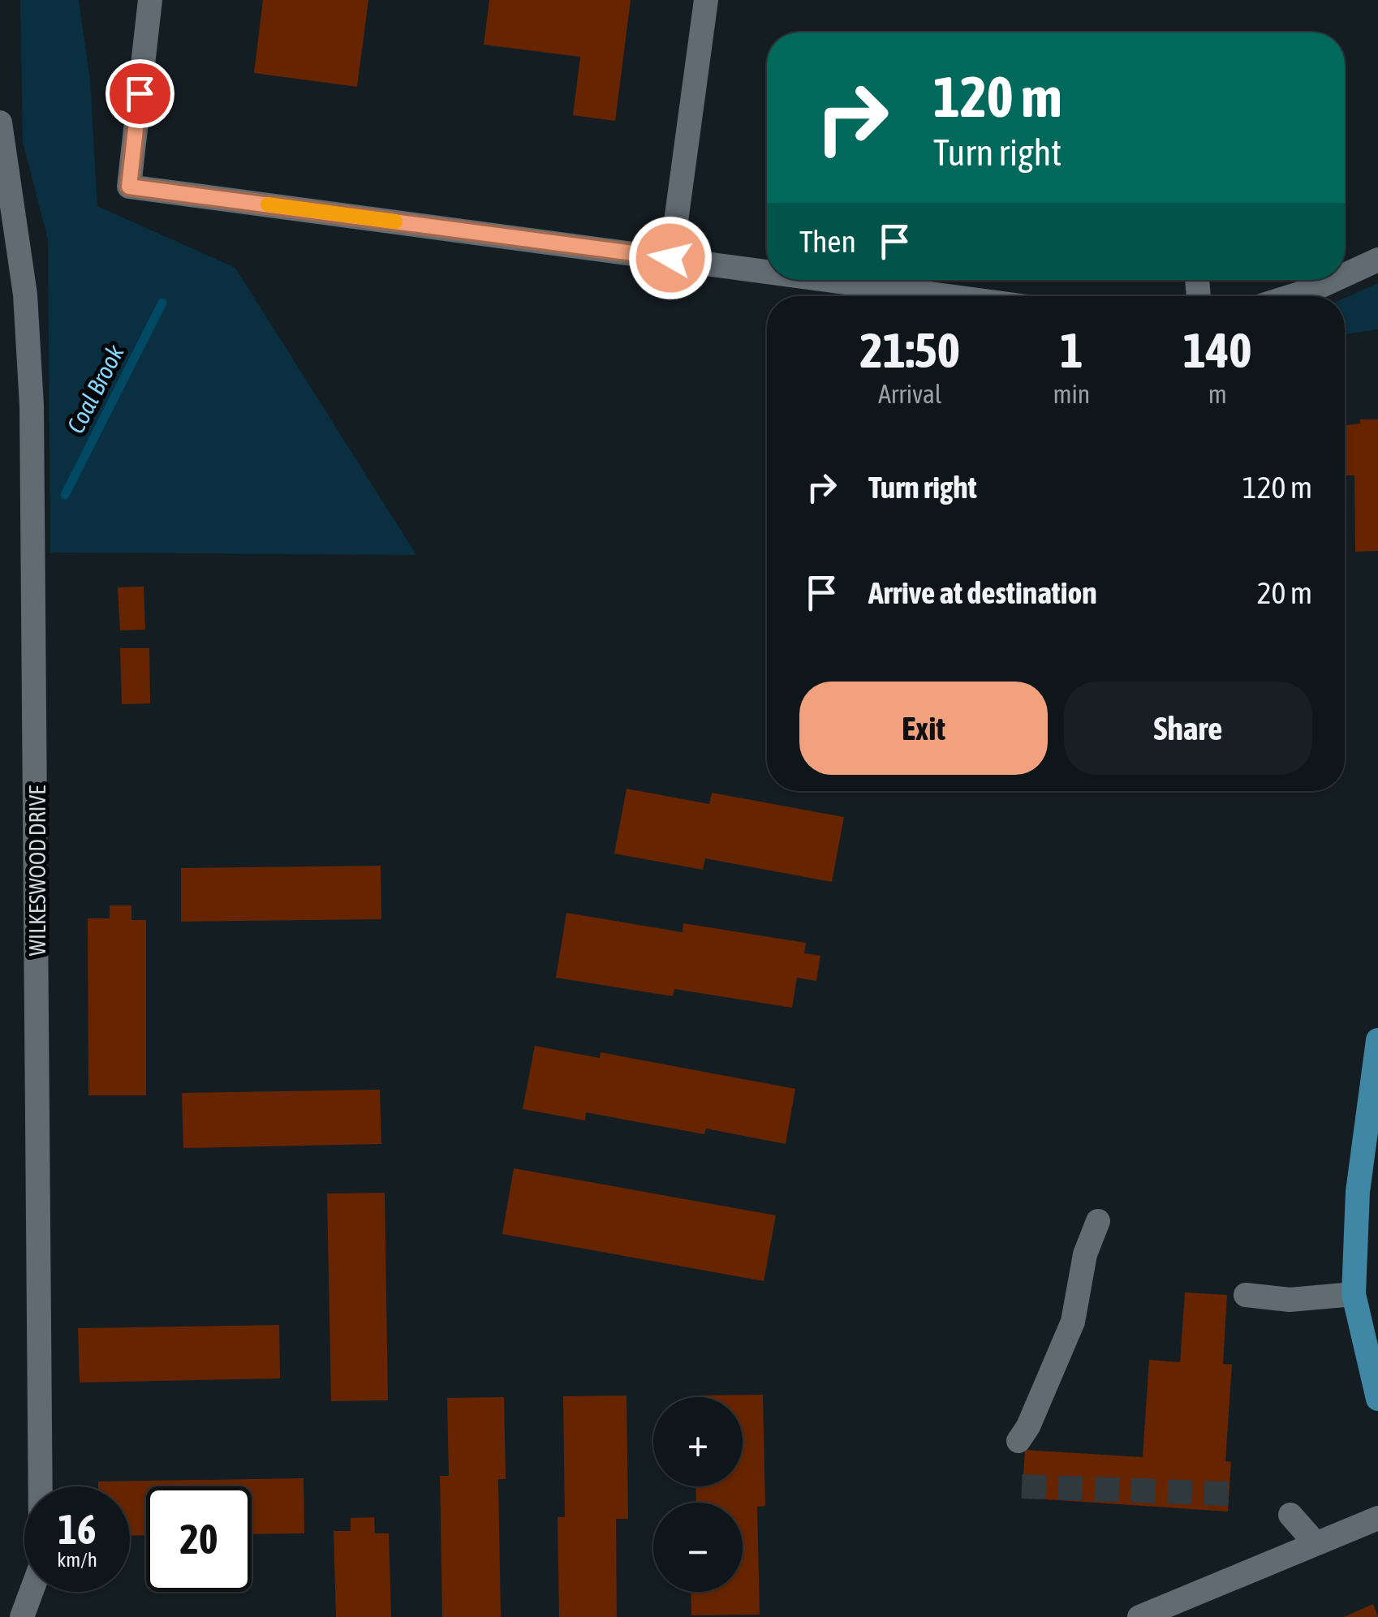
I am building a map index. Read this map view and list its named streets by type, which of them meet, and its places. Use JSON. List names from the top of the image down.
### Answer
{
  "streets": {
    "street": ["WILKESWOOD DRIVE"]
  },
  "water": ["Coal Brook"],
  "page": {
    "turn": ["120 m", "Turn right"],
    "then": "Then",
    "eta": [
      "21:50",
      "Arrival",
      "1",
      "min",
      "140",
      "m"
    ],
    "list": [
      {
        "name": "Turn right",
        "value": "120 m"
      },
      {
        "name": "Arrive at destination",
        "value": "20 m"
      }
    ],
    "buttons": ["Exit", "Share"],
    "map_buttons": ["+", "−"],
    "speed": "16 km/h",
    "limit": "20"
  }
}
